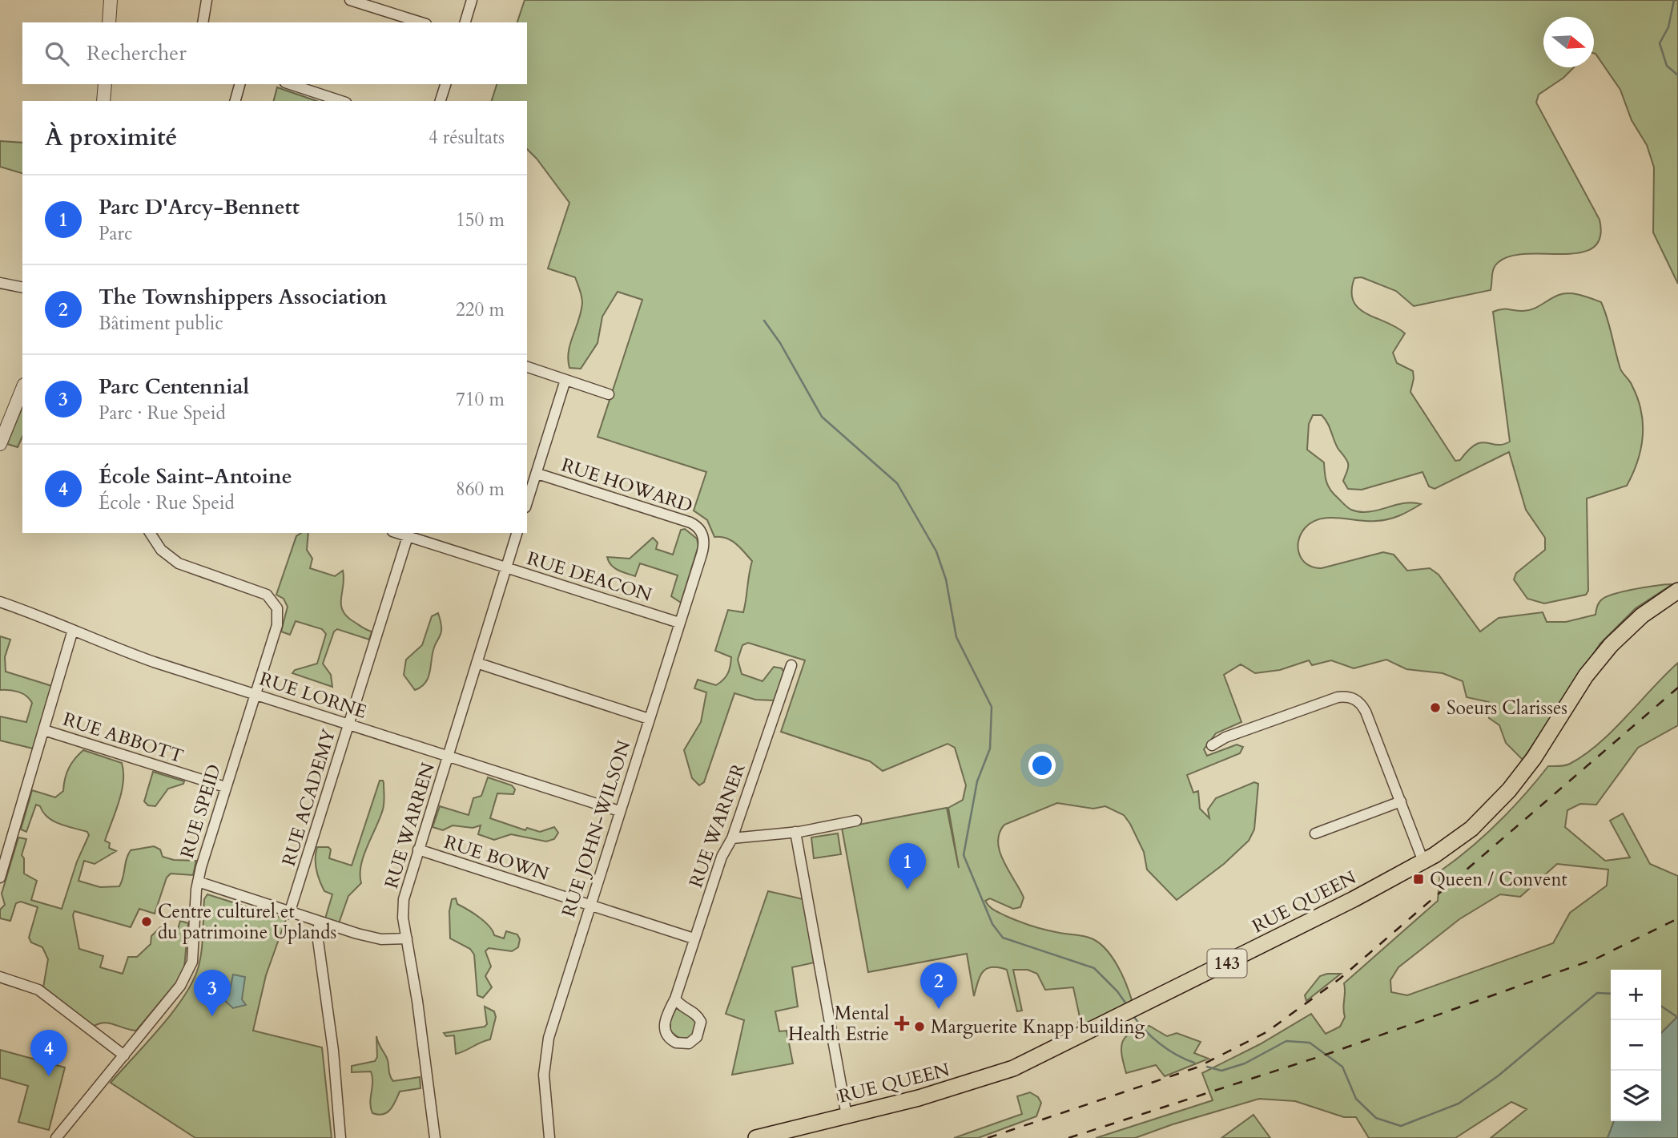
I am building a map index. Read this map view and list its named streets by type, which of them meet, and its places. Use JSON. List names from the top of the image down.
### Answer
{
  "streets": {
    "main road": ["RUE QUEEN", "143"],
    "street": [
      "RUE HOWARD",
      "RUE DEACON",
      "RUE LORNE",
      "RUE ABBOTT",
      "RUE ACADEMY",
      "RUE SPEID",
      "RUE WARREN",
      "RUE WARNER",
      "RUE JOHN-WILSON",
      "RUE BOWN"
    ]
  },
  "crossings": [
    ["RUE HOWARD", "RUE JOHN-WILSON"],
    ["RUE DEACON", "RUE ACADEMY"],
    ["RUE DEACON", "RUE WARREN"],
    ["RUE DEACON", "RUE JOHN-WILSON"],
    ["RUE LORNE", "RUE ACADEMY"],
    ["RUE LORNE", "RUE SPEID"],
    ["RUE LORNE", "RUE WARREN"],
    ["RUE LORNE", "RUE JOHN-WILSON"],
    ["RUE ABBOTT", "RUE SPEID"],
    ["RUE WARREN", "RUE BOWN"],
    ["RUE WARNER", "RUE BOWN"],
    ["RUE JOHN-WILSON", "RUE BOWN"]
  ],
  "places": {
    "other": ["Soeurs Clarisses", "Centre culturel et du patrimoine Uplands", "Marguerite Knapp building"],
    "transit": ["Queen / Convent"],
    "health": ["Mental Health Estrie"]
  },
  "north": "right",
  "page": {
    "search": "Rechercher",
    "heading": ["À proximité", "4 résultats"],
    "list": [
      {
        "mark": "1",
        "name": "Parc D'Arcy-Bennett",
        "note": "Parc",
        "value": "150 m"
      },
      {
        "mark": "2",
        "name": "The Townshippers Association",
        "note": "Bâtiment public",
        "value": "220 m"
      },
      {
        "mark": "3",
        "name": "Parc Centennial",
        "note": "Parc · Rue Speid",
        "value": "710 m"
      },
      {
        "mark": "4",
        "name": "École Saint-Antoine",
        "note": "École · Rue Speid",
        "value": "860 m"
      }
    ],
    "pins": [
      "1",
      "2",
      "3",
      "4"
    ],
    "map_buttons": ["+", "−"]
  }
}
